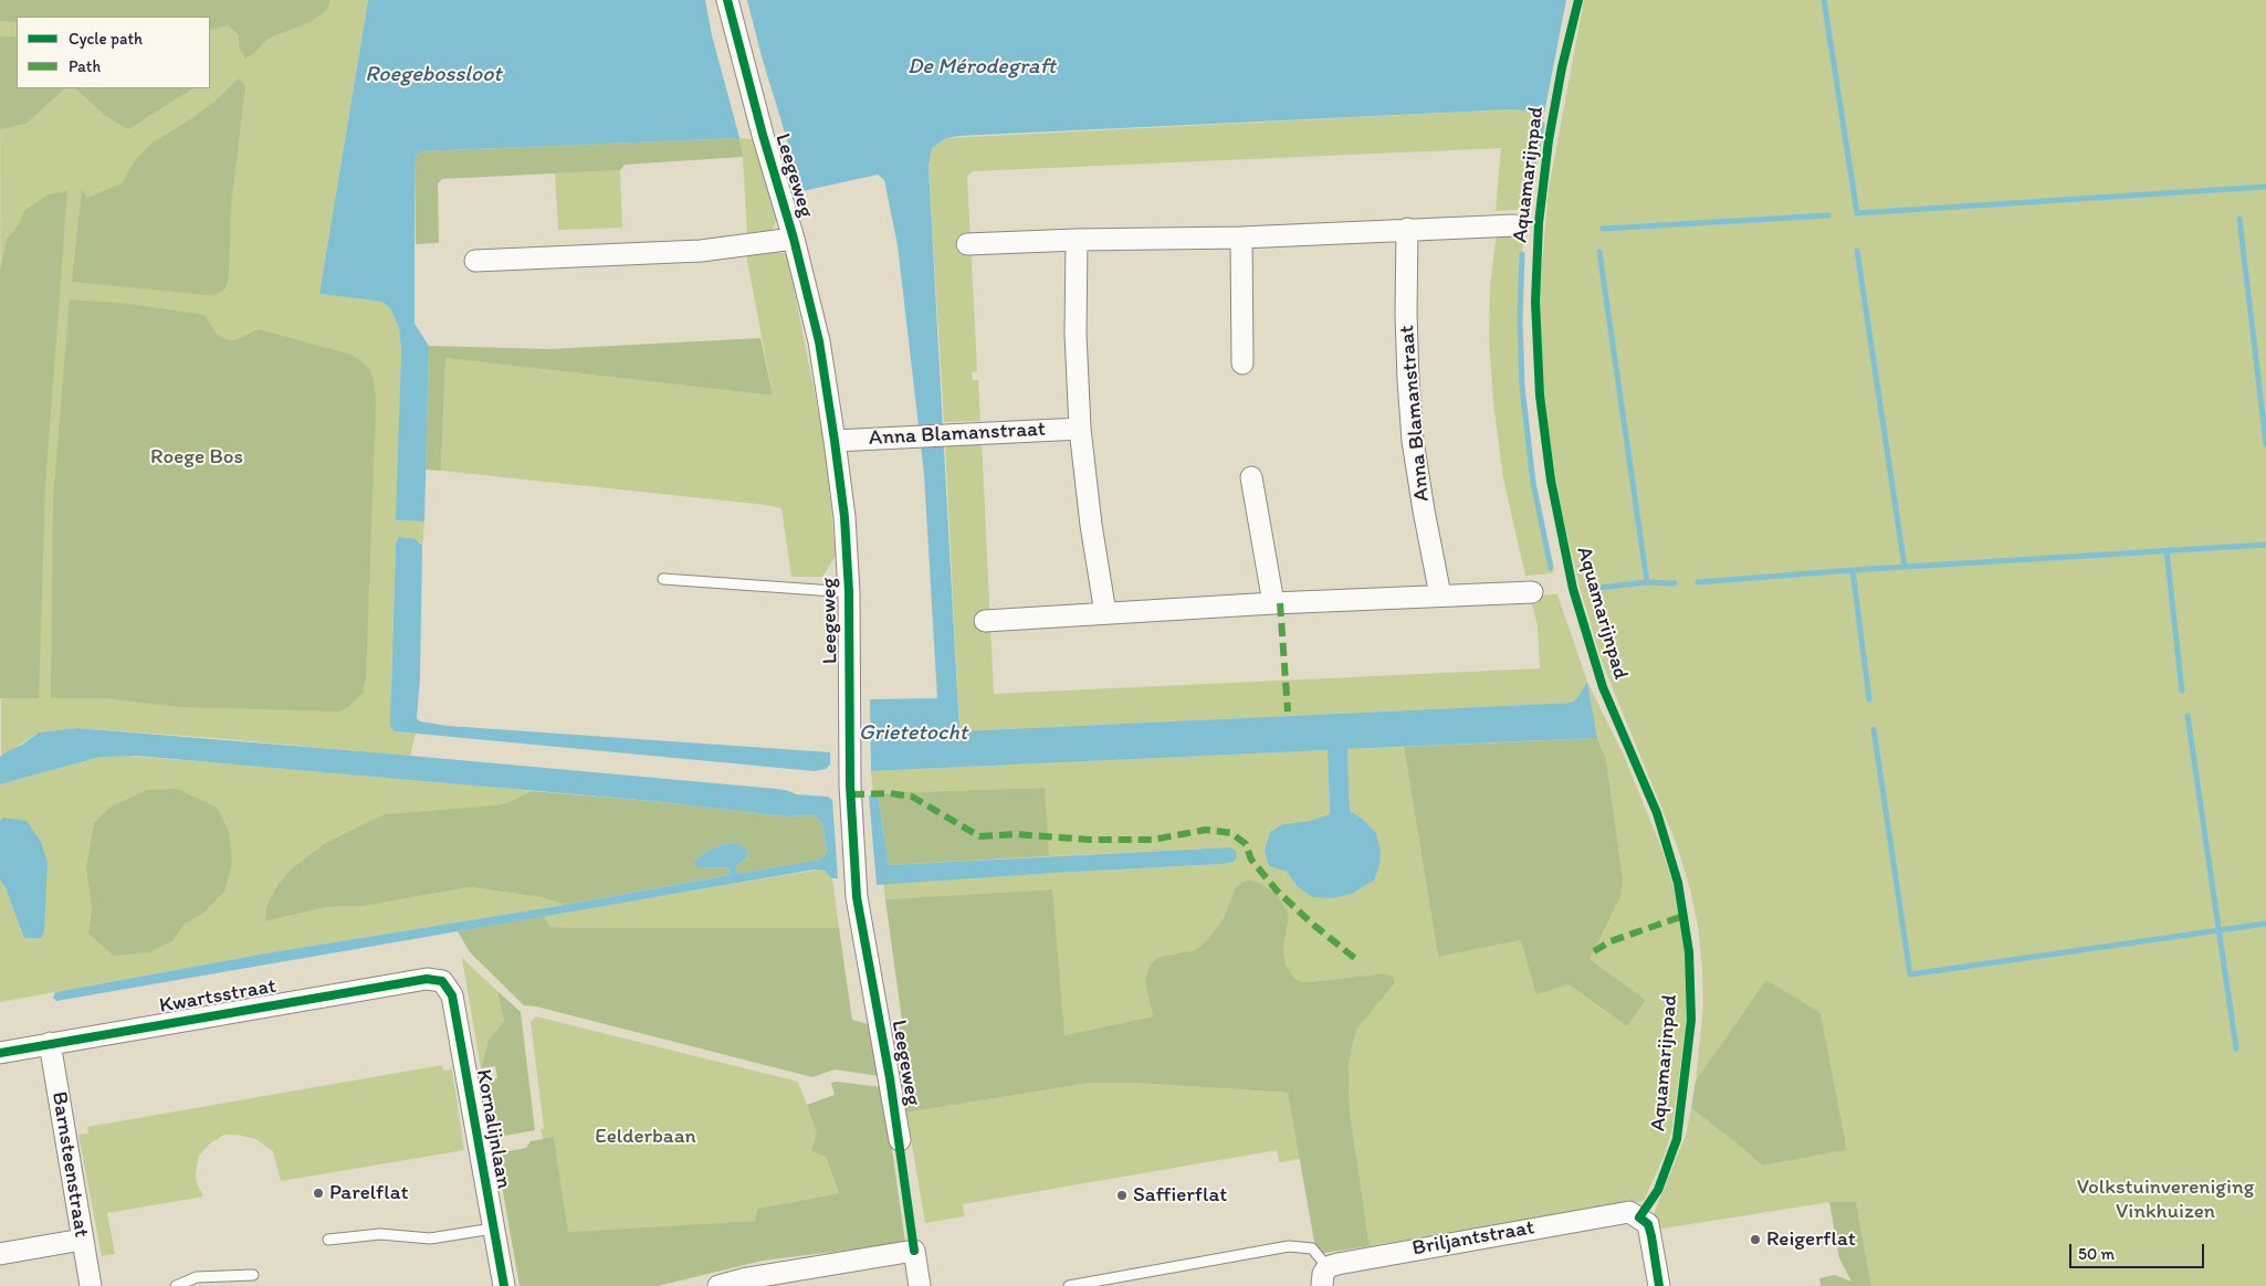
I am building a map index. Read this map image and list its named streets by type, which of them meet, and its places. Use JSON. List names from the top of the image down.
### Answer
{
  "streets": {
    "street": [
      "Leegeweg",
      "Anna Blamanstraat",
      "Kwartsstraat",
      "Kornalijnlaan",
      "Barnsteenstraat",
      "Briljantstraat"
    ],
    "cycle path": ["Aquamarijnpad"]
  },
  "crossings": [
    ["Leegeweg", "Anna Blamanstraat"],
    ["Kwartsstraat", "Kornalijnlaan"],
    ["Kwartsstraat", "Barnsteenstraat"]
  ],
  "water": ["De Mérodegraft", "Roegebossloot", "Grietetocht"],
  "parks": ["Roege Bos", "Eelderbaan", "Volkstuinvereniging Vinkhuizen"],
  "places": ["Parelflat", "Saffierflat", "Reigerflat"],
  "legend": ["Cycle path", "Path"],
  "scale_bar": "50 m"
}
